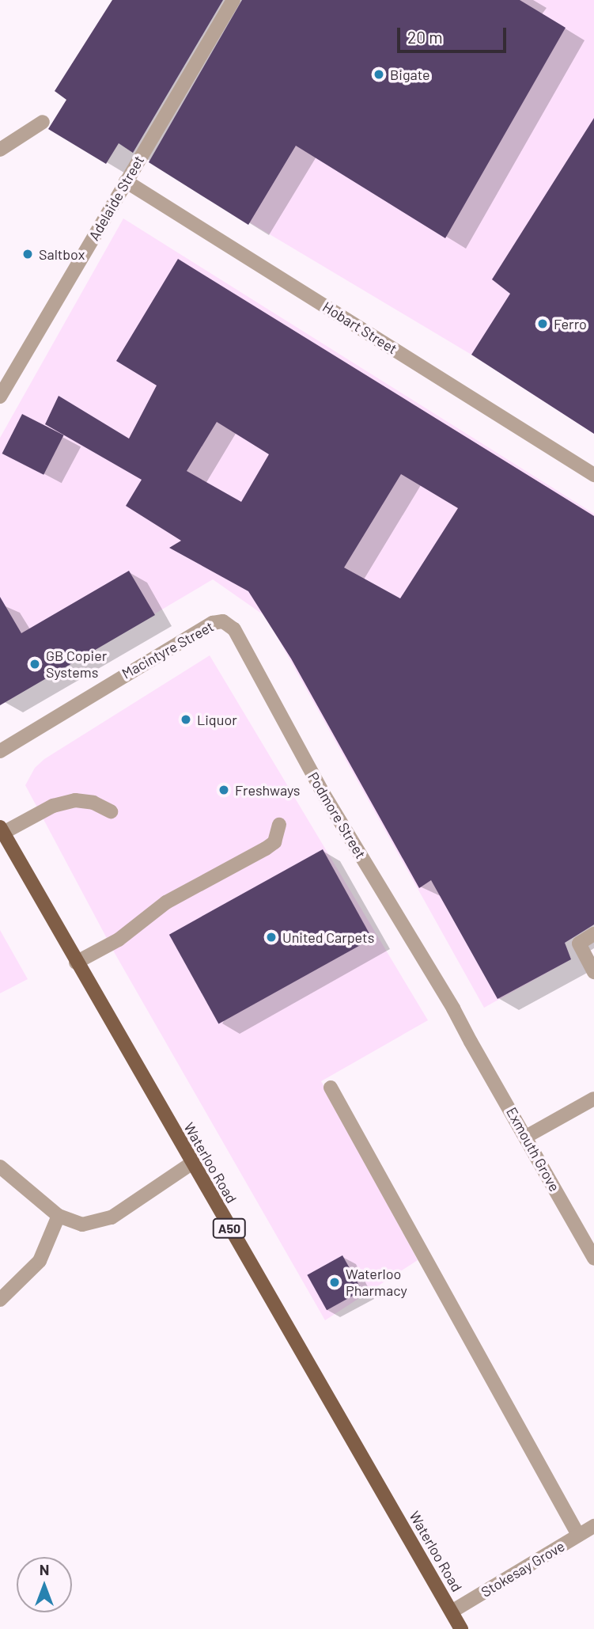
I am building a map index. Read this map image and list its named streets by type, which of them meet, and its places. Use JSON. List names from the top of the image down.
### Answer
{
  "streets": {
    "main road": ["Waterloo Road", "A50"],
    "street": [
      "Adelaide Street",
      "Hobart Street",
      "Macintyre Street",
      "Podmore Street",
      "Exmouth Grove",
      "Stokesay Grove"
    ]
  },
  "crossings": [
    ["Adelaide Street", "Hobart Street"],
    ["Macintyre Street", "Podmore Street"],
    ["Podmore Street", "Exmouth Grove"],
    ["Waterloo Road", "Stokesay Grove"]
  ],
  "places": [
    "Bigate",
    "Saltbox",
    "Ferro",
    "GB Copier Systems",
    "Liquor",
    "Freshways",
    "United Carpets",
    "Waterloo Pharmacy"
  ],
  "scale_bar": "20 m",
  "north": "top"
}
